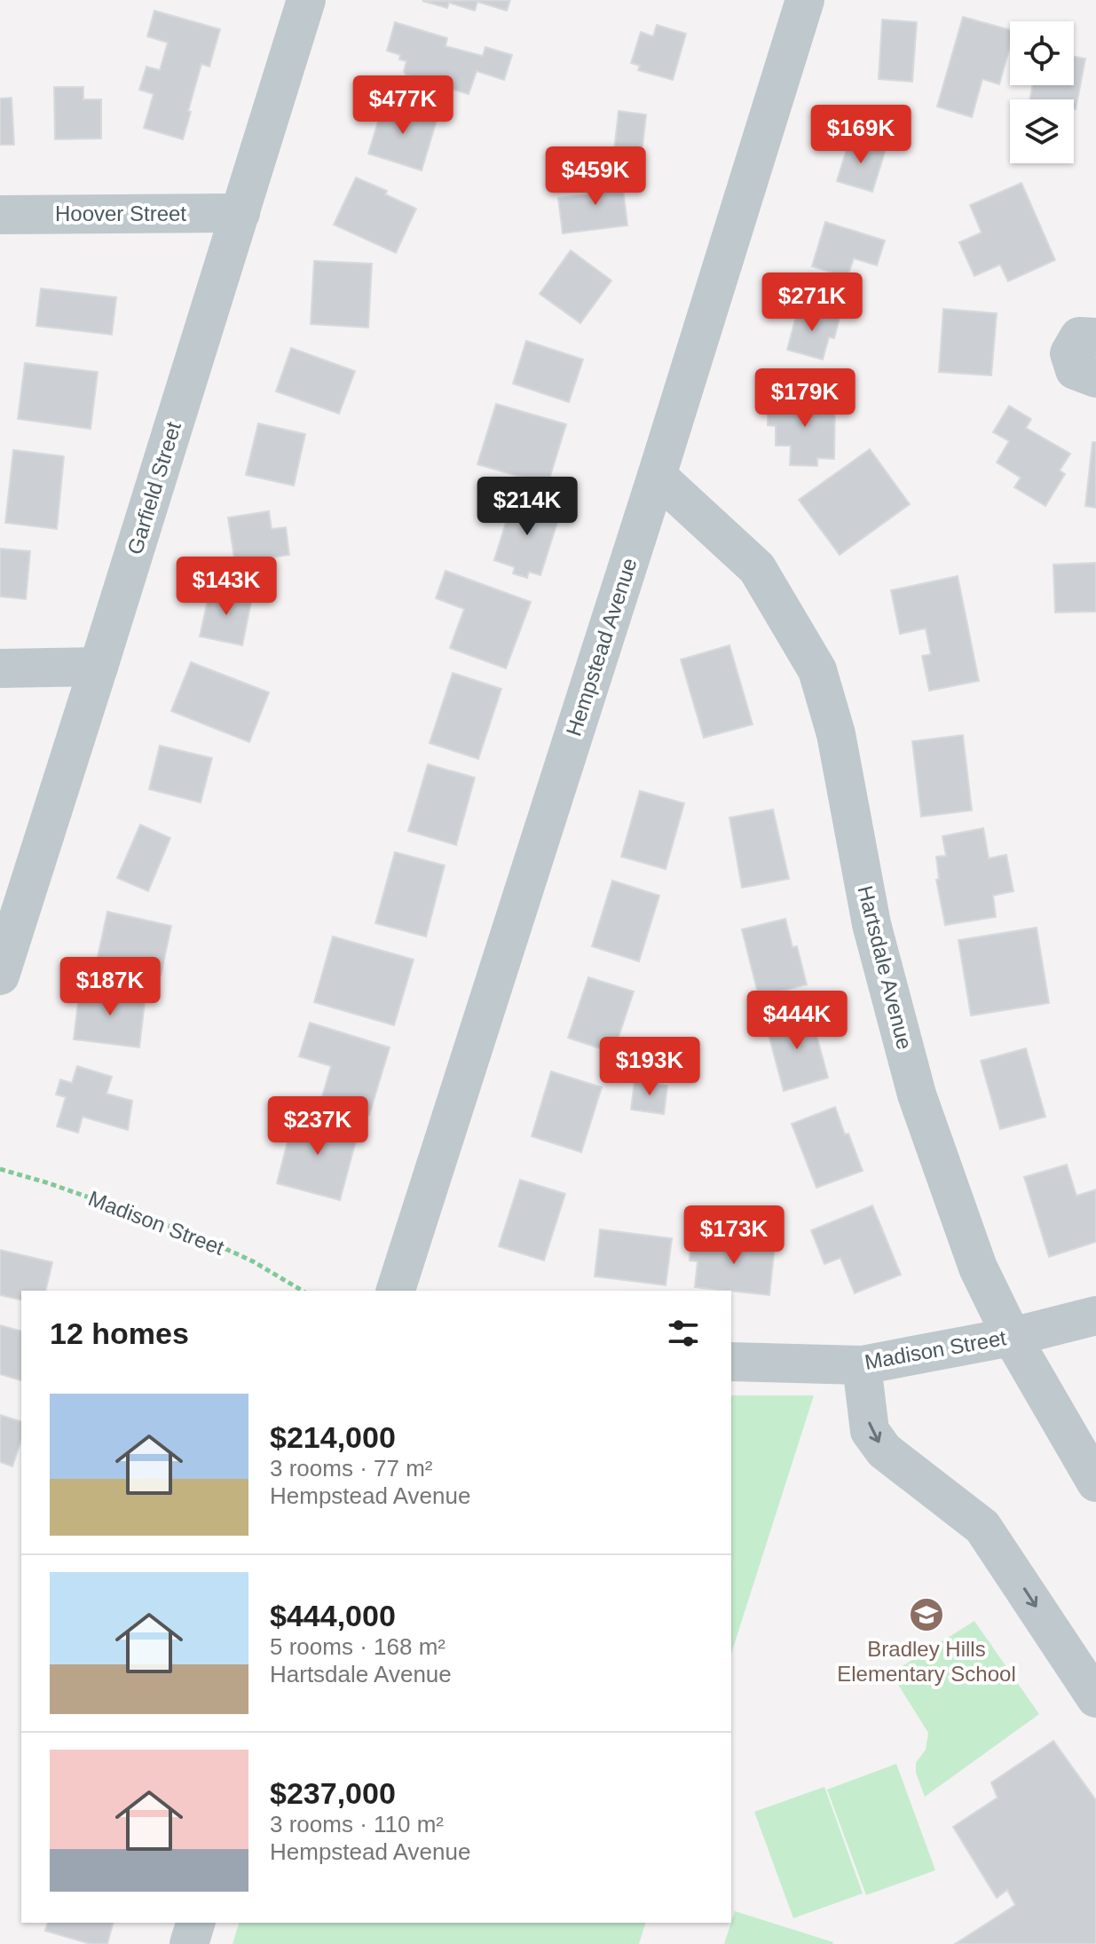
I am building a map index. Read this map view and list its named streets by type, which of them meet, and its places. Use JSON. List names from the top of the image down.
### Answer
{
  "streets": {
    "street": [
      "Hoover Street",
      "Garfield Street",
      "Hempstead Avenue",
      "Hartsdale Avenue",
      "Madison Street"
    ]
  },
  "crossings": [
    ["Hoover Street", "Garfield Street"],
    ["Hempstead Avenue", "Hartsdale Avenue"],
    ["Hartsdale Avenue", "Madison Street"]
  ],
  "places": {
    "school or university": ["Bradley Hills Elementary School"]
  },
  "page": {
    "price": [
      "$477K",
      "$169K",
      "$459K",
      "$271K",
      "$179K",
      "$214K",
      "$143K",
      "$187K",
      "$444K",
      "$193K",
      "$237K",
      "$173K"
    ],
    "heading": "12 homes",
    "list": [
      {
        "name": "$214,000",
        "note": "3 rooms · 77 m² · Hempstead Avenue"
      },
      {
        "name": "$444,000",
        "note": "5 rooms · 168 m² · Hartsdale Avenue"
      },
      {
        "name": "$237,000",
        "note": "3 rooms · 110 m² · Hempstead Avenue"
      }
    ]
  }
}
